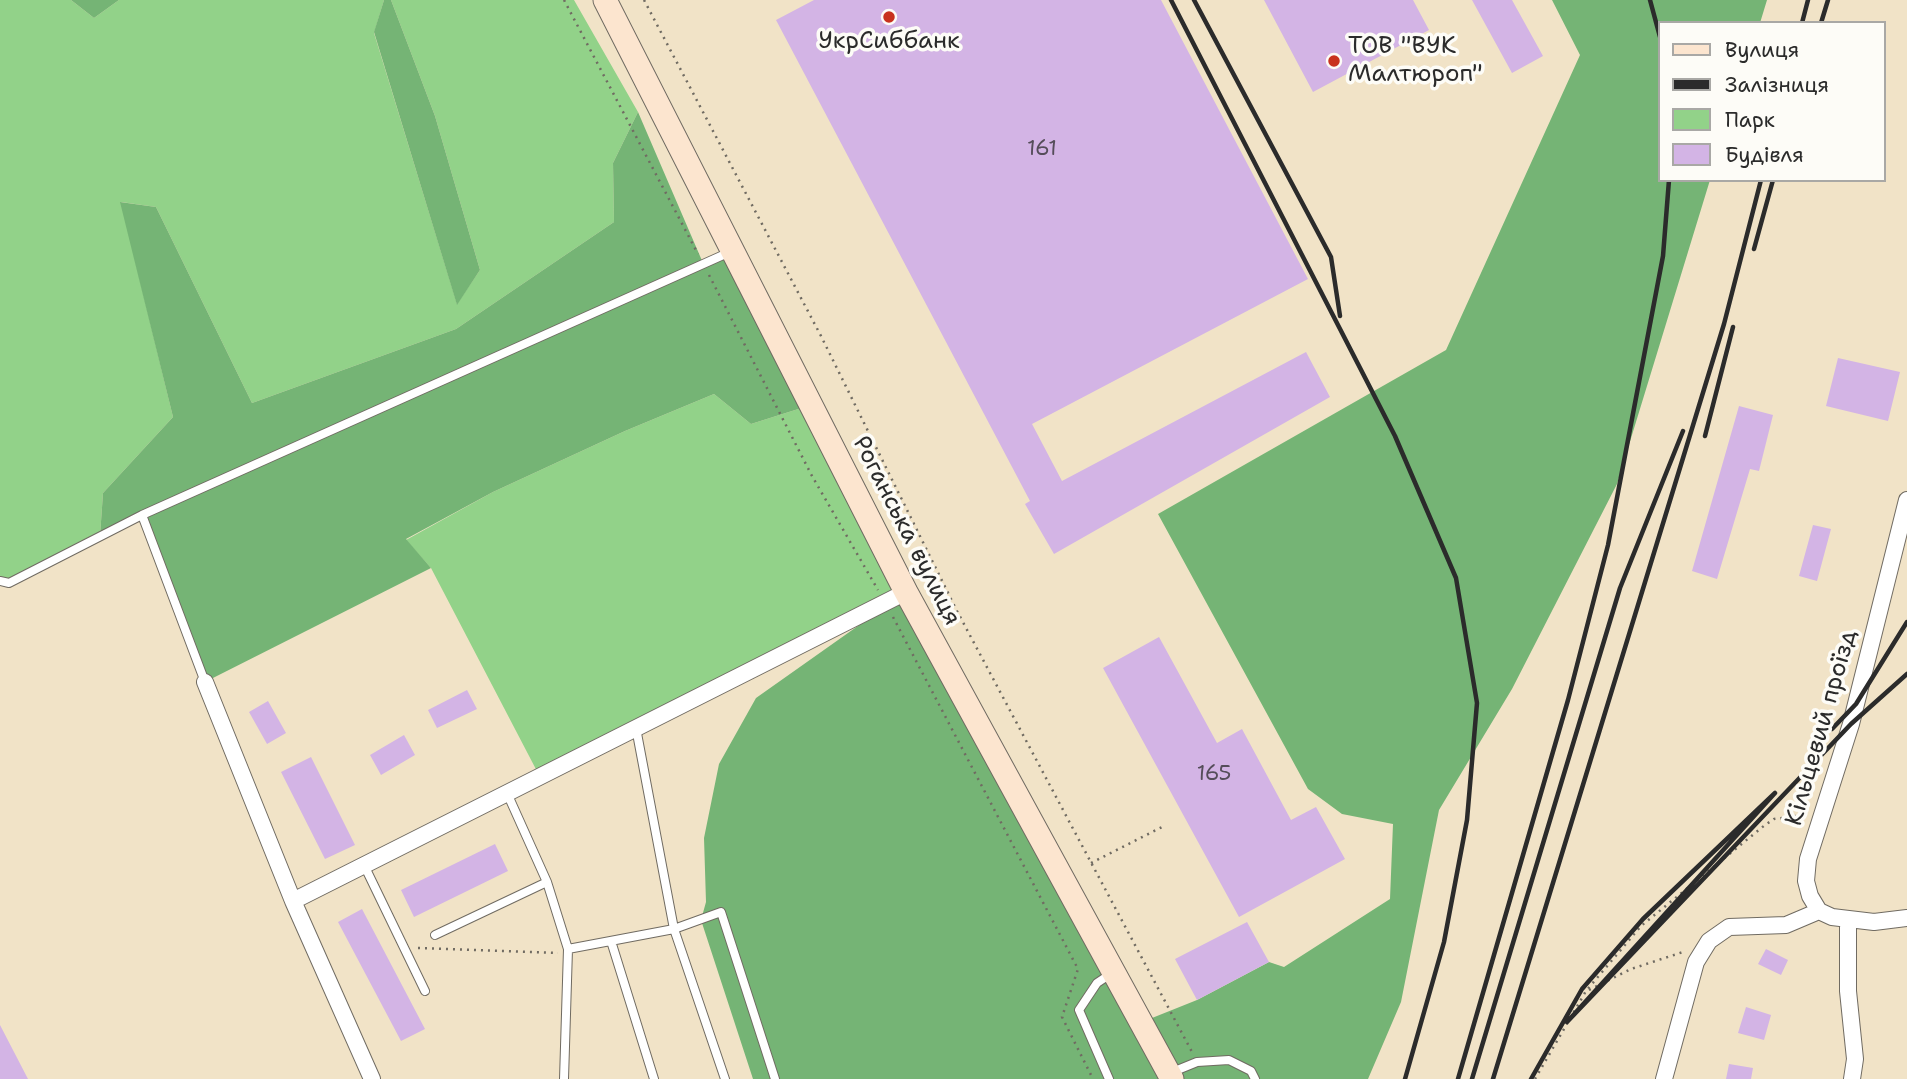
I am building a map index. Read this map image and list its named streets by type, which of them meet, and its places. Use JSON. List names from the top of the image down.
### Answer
{
  "streets": {
    "main road": ["Роганська вулиця"],
    "street": ["Кільцевий проїзд"]
  },
  "places": ["УкрСиббанк", "ТОВ \"ВУК Малтюроп\""],
  "house_numbers": ["161", "165"],
  "legend": [
    "Вулиця",
    "Залізниця",
    "Парк",
    "Будівля"
  ]
}
